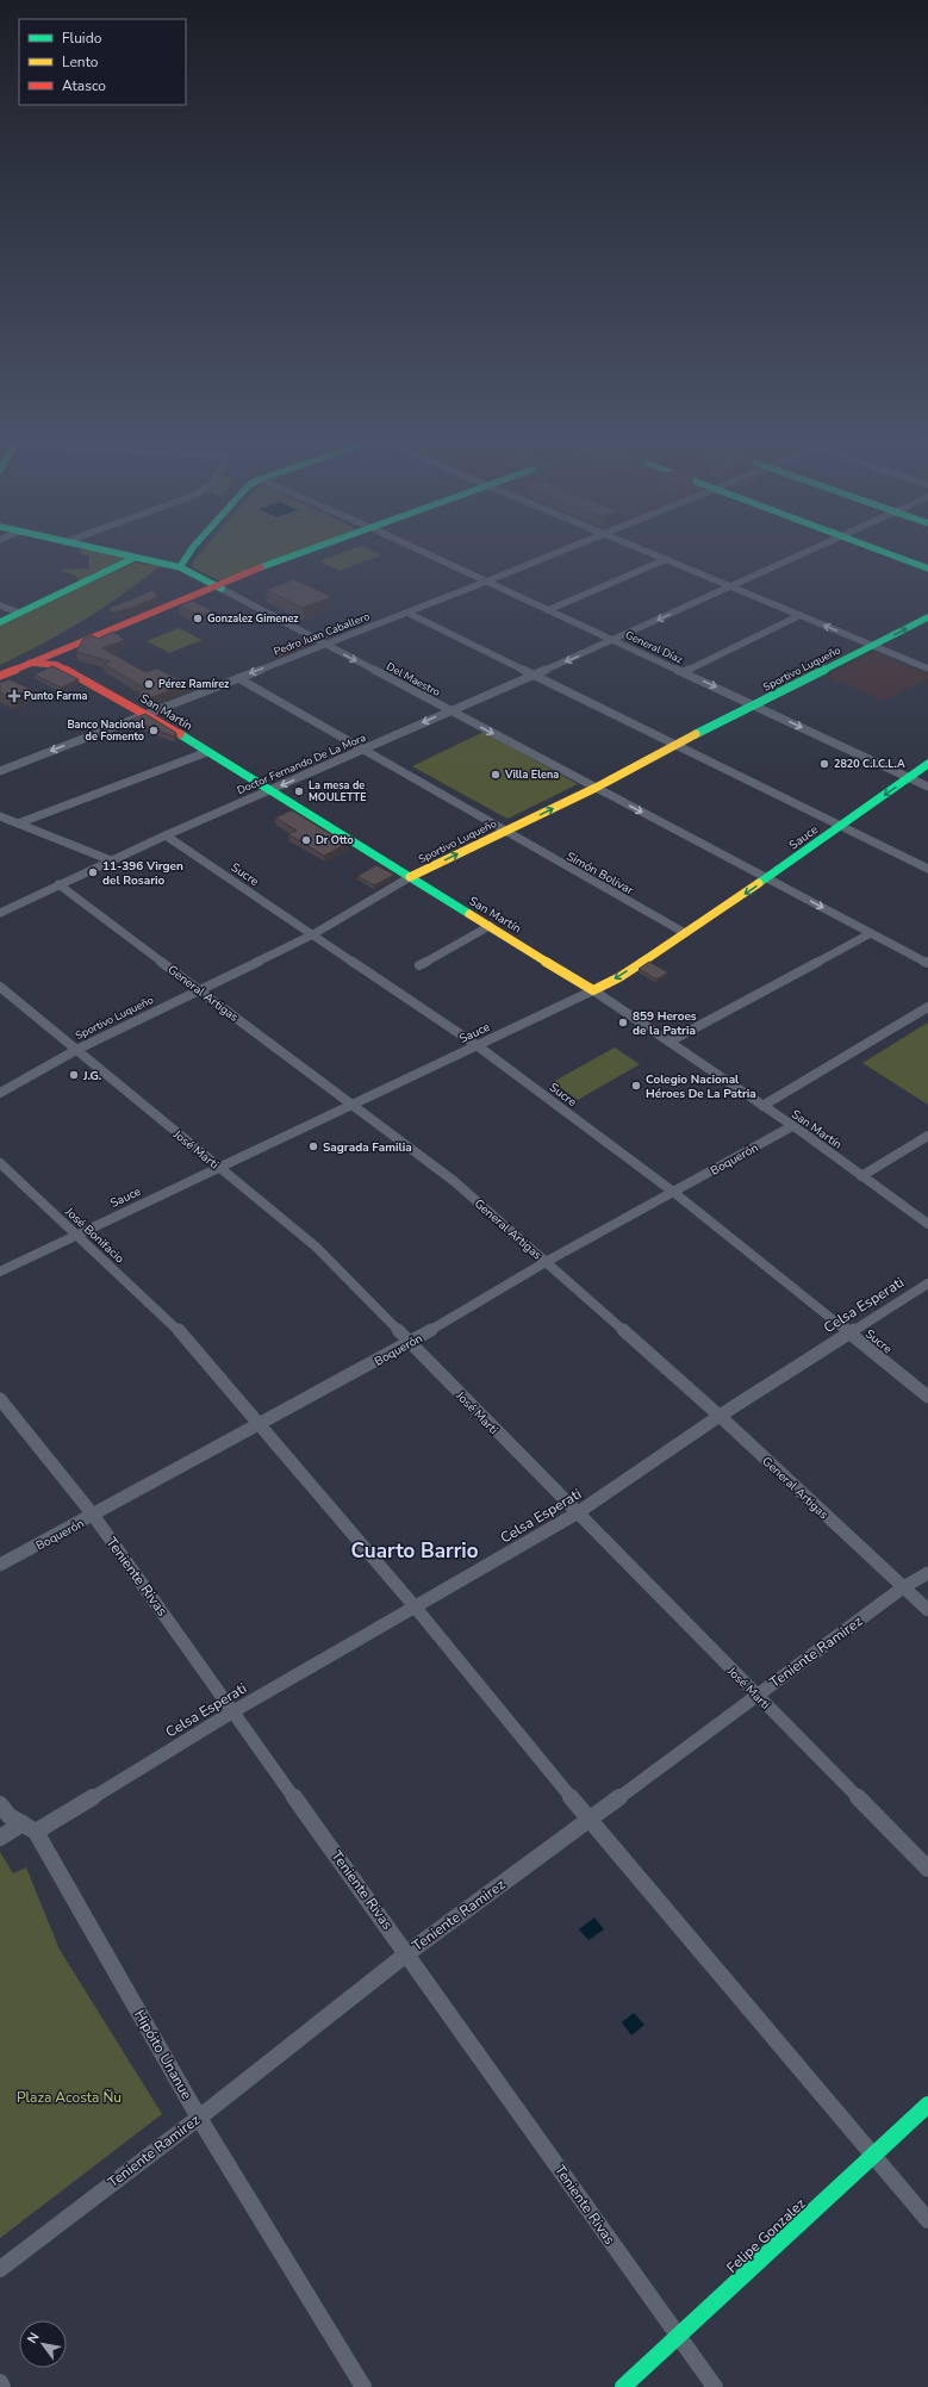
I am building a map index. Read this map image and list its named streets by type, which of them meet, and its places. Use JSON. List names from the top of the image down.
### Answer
{
  "streets": {
    "main road": [
      "Sportivo Luqueño",
      "San Martín",
      "Sauce",
      "Felipe Gonzalez"
    ],
    "street": [
      "Pedro Juan Caballero",
      "General Díaz",
      "Del Maestro",
      "Doctor Fernando De La Mora",
      "Simón Bolivar",
      "Sucre",
      "General Artigas",
      "José Marti",
      "Boquerón",
      "José Bonifacio",
      "Celsa Esperati",
      "Teniente Rivas",
      "Teniente Ramirez",
      "Hipóito Unanue"
    ]
  },
  "crossings": [
    ["Pedro Juan Caballero", "General Díaz"],
    ["Pedro Juan Caballero", "Del Maestro"],
    ["Pedro Juan Caballero", "San Martín"],
    ["Pedro Juan Caballero", "Simón Bolivar"],
    ["General Díaz", "Sportivo Luqueño"],
    ["General Díaz", "Doctor Fernando De La Mora"],
    ["General Díaz", "Sauce"],
    ["Sportivo Luqueño", "Del Maestro"],
    ["Sportivo Luqueño", "San Martín"],
    ["Sportivo Luqueño", "Simón Bolivar"],
    ["Sportivo Luqueño", "Sucre"],
    ["Sportivo Luqueño", "General Artigas"],
    ["Sportivo Luqueño", "José Marti"],
    ["Del Maestro", "Doctor Fernando De La Mora"],
    ["Del Maestro", "Sauce"],
    ["San Martín", "Doctor Fernando De La Mora"],
    ["San Martín", "Sauce"],
    ["San Martín", "Boquerón"],
    ["Doctor Fernando De La Mora", "Simón Bolivar"],
    ["Doctor Fernando De La Mora", "Sucre"],
    ["Doctor Fernando De La Mora", "General Artigas"],
    ["Sauce", "Simón Bolivar"],
    ["Sauce", "Sucre"],
    ["Sauce", "General Artigas"],
    ["Sauce", "José Marti"],
    ["Sauce", "José Bonifacio"],
    ["Sucre", "Boquerón"],
    ["Sucre", "Celsa Esperati"],
    ["General Artigas", "Boquerón"],
    ["General Artigas", "Celsa Esperati"],
    ["General Artigas", "Teniente Ramirez"],
    ["José Marti", "Boquerón"],
    ["José Marti", "Celsa Esperati"],
    ["José Marti", "Teniente Ramirez"],
    ["Boquerón", "José Bonifacio"],
    ["Boquerón", "Teniente Rivas"],
    ["José Bonifacio", "Celsa Esperati"],
    ["José Bonifacio", "Teniente Ramirez"],
    ["José Bonifacio", "Felipe Gonzalez"],
    ["Celsa Esperati", "Teniente Rivas"],
    ["Celsa Esperati", "Hipóito Unanue"],
    ["Teniente Rivas", "Teniente Ramirez"],
    ["Teniente Rivas", "Felipe Gonzalez"],
    ["Teniente Ramirez", "Hipóito Unanue"]
  ],
  "districts": ["Cuarto Barrio"],
  "parks": ["Plaza Acosta Ñu"],
  "places": {
    "other": [
      "Gonzalez Gimenez",
      "Pérez Ramírez",
      "Banco Nacional de Fomento",
      "2820 C.I.C.L.A",
      "Villa Elena",
      "La mesa de MOULETTE",
      "Dr Otto",
      "11-396 Virgen del Rosario",
      "859 Heroes de la Patria",
      "J.G.",
      "Colegio Nacional Héroes De La Patria",
      "Sagrada Familia"
    ],
    "health": ["Punto Farma"]
  },
  "legend": ["Fluido", "Lento", "Atasco"],
  "north": "top left"
}
